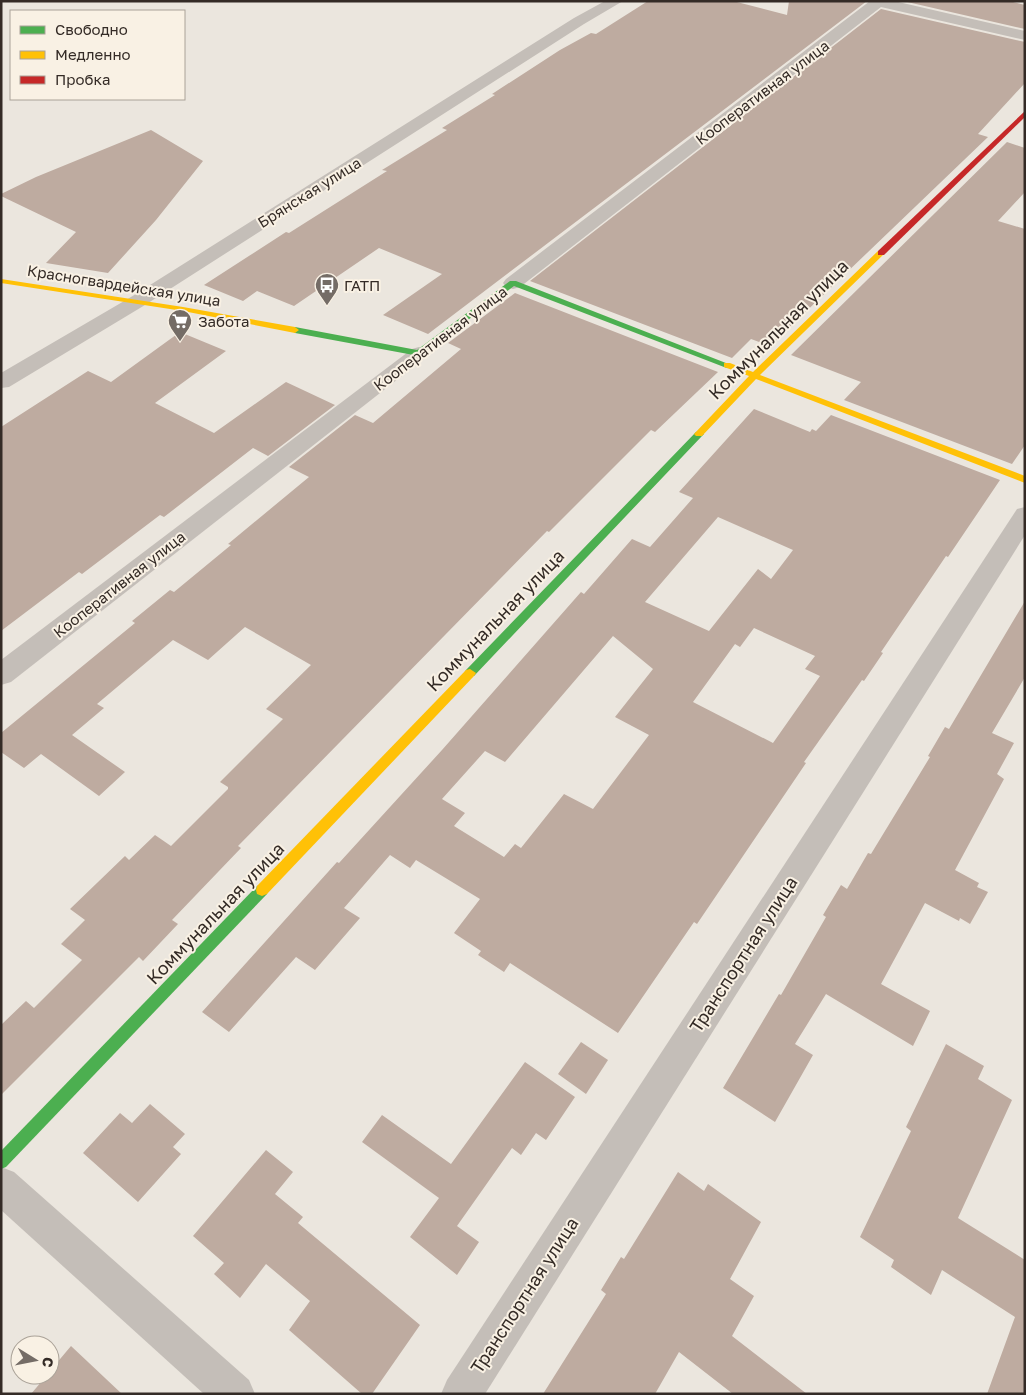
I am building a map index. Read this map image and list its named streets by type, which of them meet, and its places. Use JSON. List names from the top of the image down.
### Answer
{
  "streets": {
    "street": [
      "Кооперативная улица",
      "Брянская улица",
      "Красногвардейская улица",
      "Коммунальная улица",
      "Транспортная улица"
    ]
  },
  "crossings": [
    ["Кооперативная улица", "Красногвардейская улица"],
    ["Брянская улица", "Красногвардейская улица"]
  ],
  "places": {
    "bus stop": ["ГАТП"],
    "supermarket": ["Забота"]
  },
  "legend": ["Свободно", "Медленно", "Пробка"],
  "north": "right"
}
